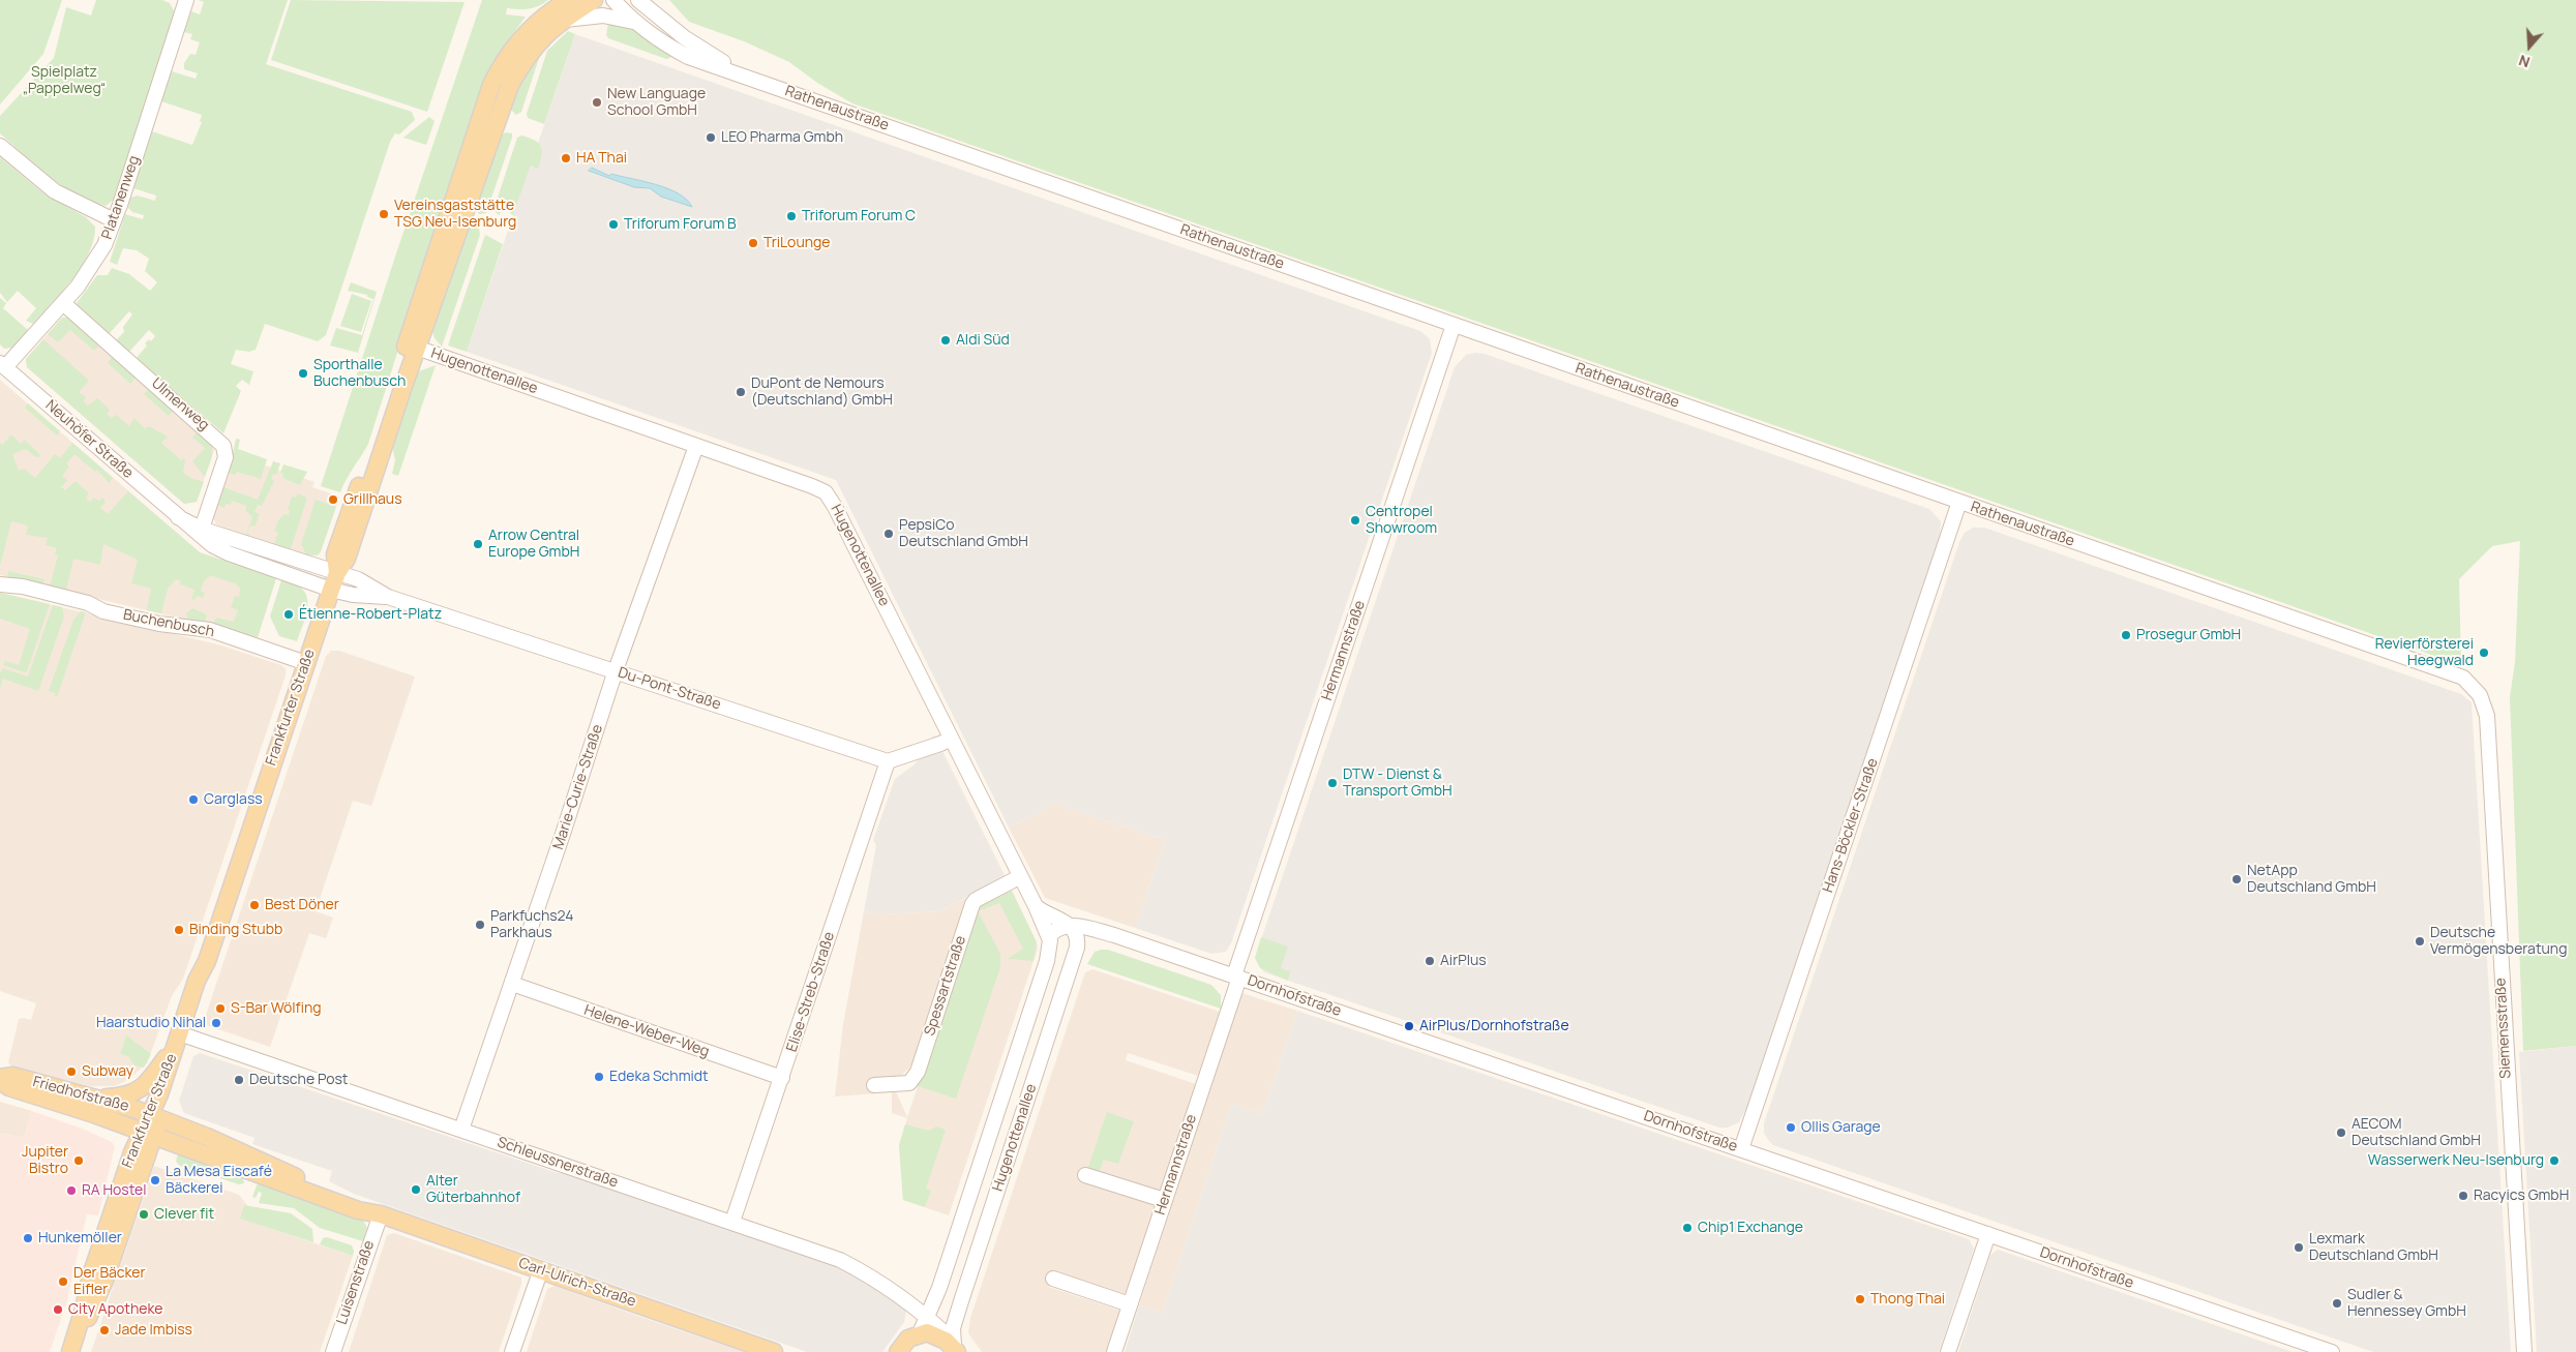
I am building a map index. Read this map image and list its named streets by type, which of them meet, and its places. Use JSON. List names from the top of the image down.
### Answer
{
  "streets": {
    "main road": [
      "Hugenottenallee",
      "Frankfurter Straße",
      "Friedhofstraße",
      "Carl-Ulrich-Straße"
    ],
    "street": [
      "Rathenaustraße",
      "Platanenweg",
      "Ulmenweg",
      "Neuhöfer Straße",
      "Buchenbusch",
      "Hermannstraße",
      "Du-Pont-Straße",
      "Marie-Curie-Straße",
      "Hans-Böckler-Straße",
      "Spessartstraße",
      "Elise-Streb-Straße",
      "Dornhofstraße",
      "Siemensstraße",
      "Helene-Weber-Weg",
      "Schleussnerstraße",
      "Luisenstraße"
    ]
  },
  "crossings": [
    ["Rathenaustraße", "Hermannstraße"],
    ["Rathenaustraße", "Hans-Böckler-Straße"],
    ["Rathenaustraße", "Siemensstraße"],
    ["Platanenweg", "Ulmenweg"],
    ["Platanenweg", "Neuhöfer Straße"],
    ["Hugenottenallee", "Frankfurter Straße"],
    ["Hugenottenallee", "Marie-Curie-Straße"],
    ["Hugenottenallee", "Spessartstraße"],
    ["Hugenottenallee", "Dornhofstraße"],
    ["Hugenottenallee", "Schleussnerstraße"],
    ["Ulmenweg", "Neuhöfer Straße"],
    ["Neuhöfer Straße", "Du-Pont-Straße"],
    ["Neuhöfer Straße", "Frankfurter Straße"],
    ["Buchenbusch", "Frankfurter Straße"],
    ["Hermannstraße", "Dornhofstraße"],
    ["Du-Pont-Straße", "Frankfurter Straße"],
    ["Du-Pont-Straße", "Marie-Curie-Straße"],
    ["Du-Pont-Straße", "Elise-Streb-Straße"],
    ["Frankfurter Straße", "Friedhofstraße"],
    ["Frankfurter Straße", "Schleussnerstraße"],
    ["Frankfurter Straße", "Carl-Ulrich-Straße"],
    ["Marie-Curie-Straße", "Helene-Weber-Weg"],
    ["Marie-Curie-Straße", "Schleussnerstraße"],
    ["Hans-Böckler-Straße", "Dornhofstraße"],
    ["Elise-Streb-Straße", "Helene-Weber-Weg"],
    ["Elise-Streb-Straße", "Schleussnerstraße"],
    ["Friedhofstraße", "Carl-Ulrich-Straße"],
    ["Luisenstraße", "Carl-Ulrich-Straße"]
  ],
  "parks": ["Spielplatz „Pappelweg“"],
  "places": [
    "New Language School GmbH",
    "LEO Pharma Gmbh",
    "HA Thai",
    "Vereinsgaststätte TSG Neu-Isenburg",
    "Triforum Forum C",
    "Triforum Forum B",
    "TriLounge",
    "Aldi Süd",
    "Sporthalle Buchenbusch",
    "DuPont de Nemours (Deutschland) GmbH",
    "Grillhaus",
    "Centropel Showroom",
    "PepsiCo Deutschland GmbH",
    "Arrow Central Europe GmbH",
    "Étienne-Robert-Platz",
    "Prosegur GmbH",
    "Revierförsterei Heegwald",
    "DTW - Dienst & Transport GmbH",
    "Carglass",
    "NetApp Deutschland GmbH",
    "Best Döner",
    "Parkfuchs24 Parkhaus",
    "Binding Stubb",
    "Deutsche Vermögensberatung",
    "AirPlus",
    "S-Bar Wölfing",
    "Haarstudio Nihal",
    "AirPlus/Dornhofstraße",
    "Subway",
    "Edeka Schmidt",
    "Deutsche Post",
    "Ollis Garage",
    "AECOM Deutschland GmbH",
    "Jupiter Bistro",
    "Wasserwerk Neu-Isenburg",
    "La Mesa Eiscafé Bäckerei",
    "Alter Güterbahnhof",
    "RA Hostel",
    "Racyics GmbH",
    "Clever fit",
    "Chip1 Exchange",
    "Hunkemöller",
    "Lexmark Deutschland GmbH",
    "Der Bäcker Eifler",
    "Thong Thai",
    "Sudler & Hennessey GmbH",
    "City Apotheke",
    "Jade Imbiss"
  ],
  "north": "bottom"
}
